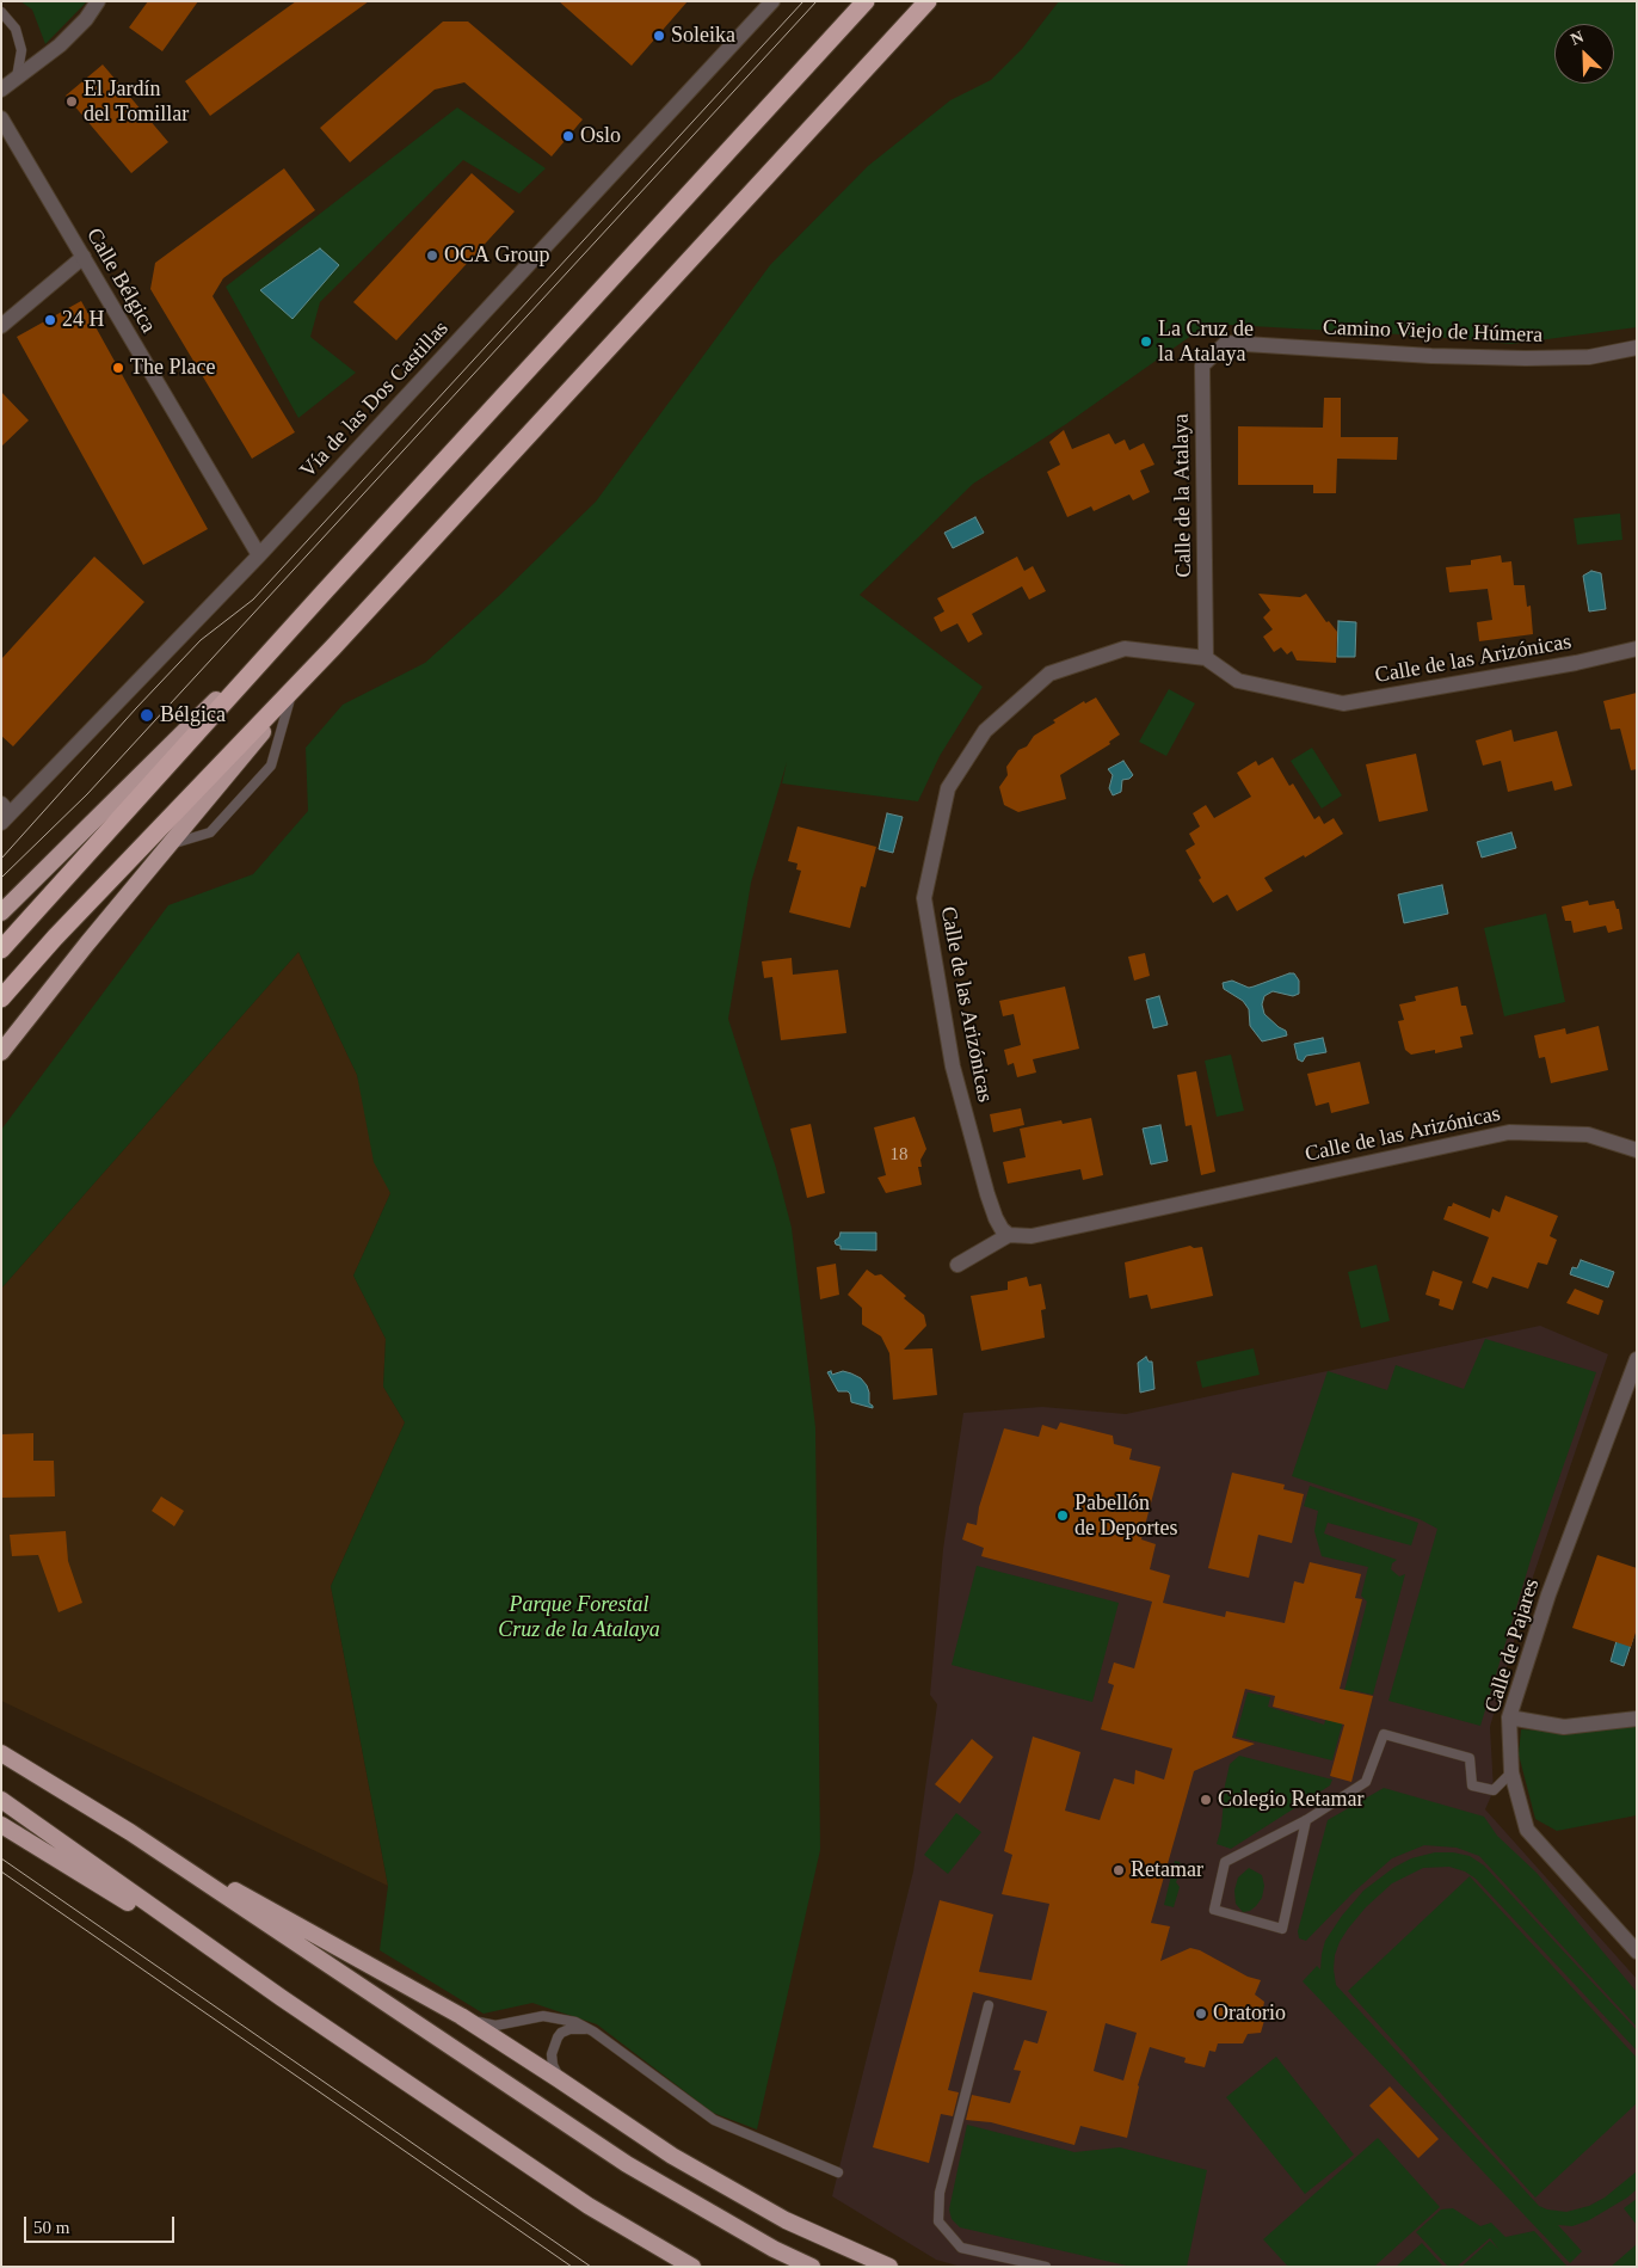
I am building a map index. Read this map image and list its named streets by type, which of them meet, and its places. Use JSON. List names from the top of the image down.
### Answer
{
  "streets": {
    "street": [
      "Calle Bélgica",
      "Camino Viejo de Húmera",
      "Vía de las Dos Castillas",
      "Calle de la Atalaya",
      "Calle de las Arizónicas",
      "Calle de Pajares"
    ]
  },
  "crossings": [
    ["Calle Bélgica", "Vía de las Dos Castillas"],
    ["Camino Viejo de Húmera", "Calle de la Atalaya"],
    ["Calle de la Atalaya", "Calle de las Arizónicas"]
  ],
  "parks": ["Parque Forestal Cruz de la Atalaya"],
  "places": [
    "Soleika",
    "El Jardín del Tomillar",
    "Oslo",
    "OCA Group",
    "24 H",
    "La Cruz de la Atalaya",
    "The Place",
    "Bélgica",
    "Pabellón de Deportes",
    "Colegio Retamar",
    "Retamar",
    "Oratorio"
  ],
  "house_numbers": ["18"],
  "scale_bar": "50 m",
  "north": "top left"
}
